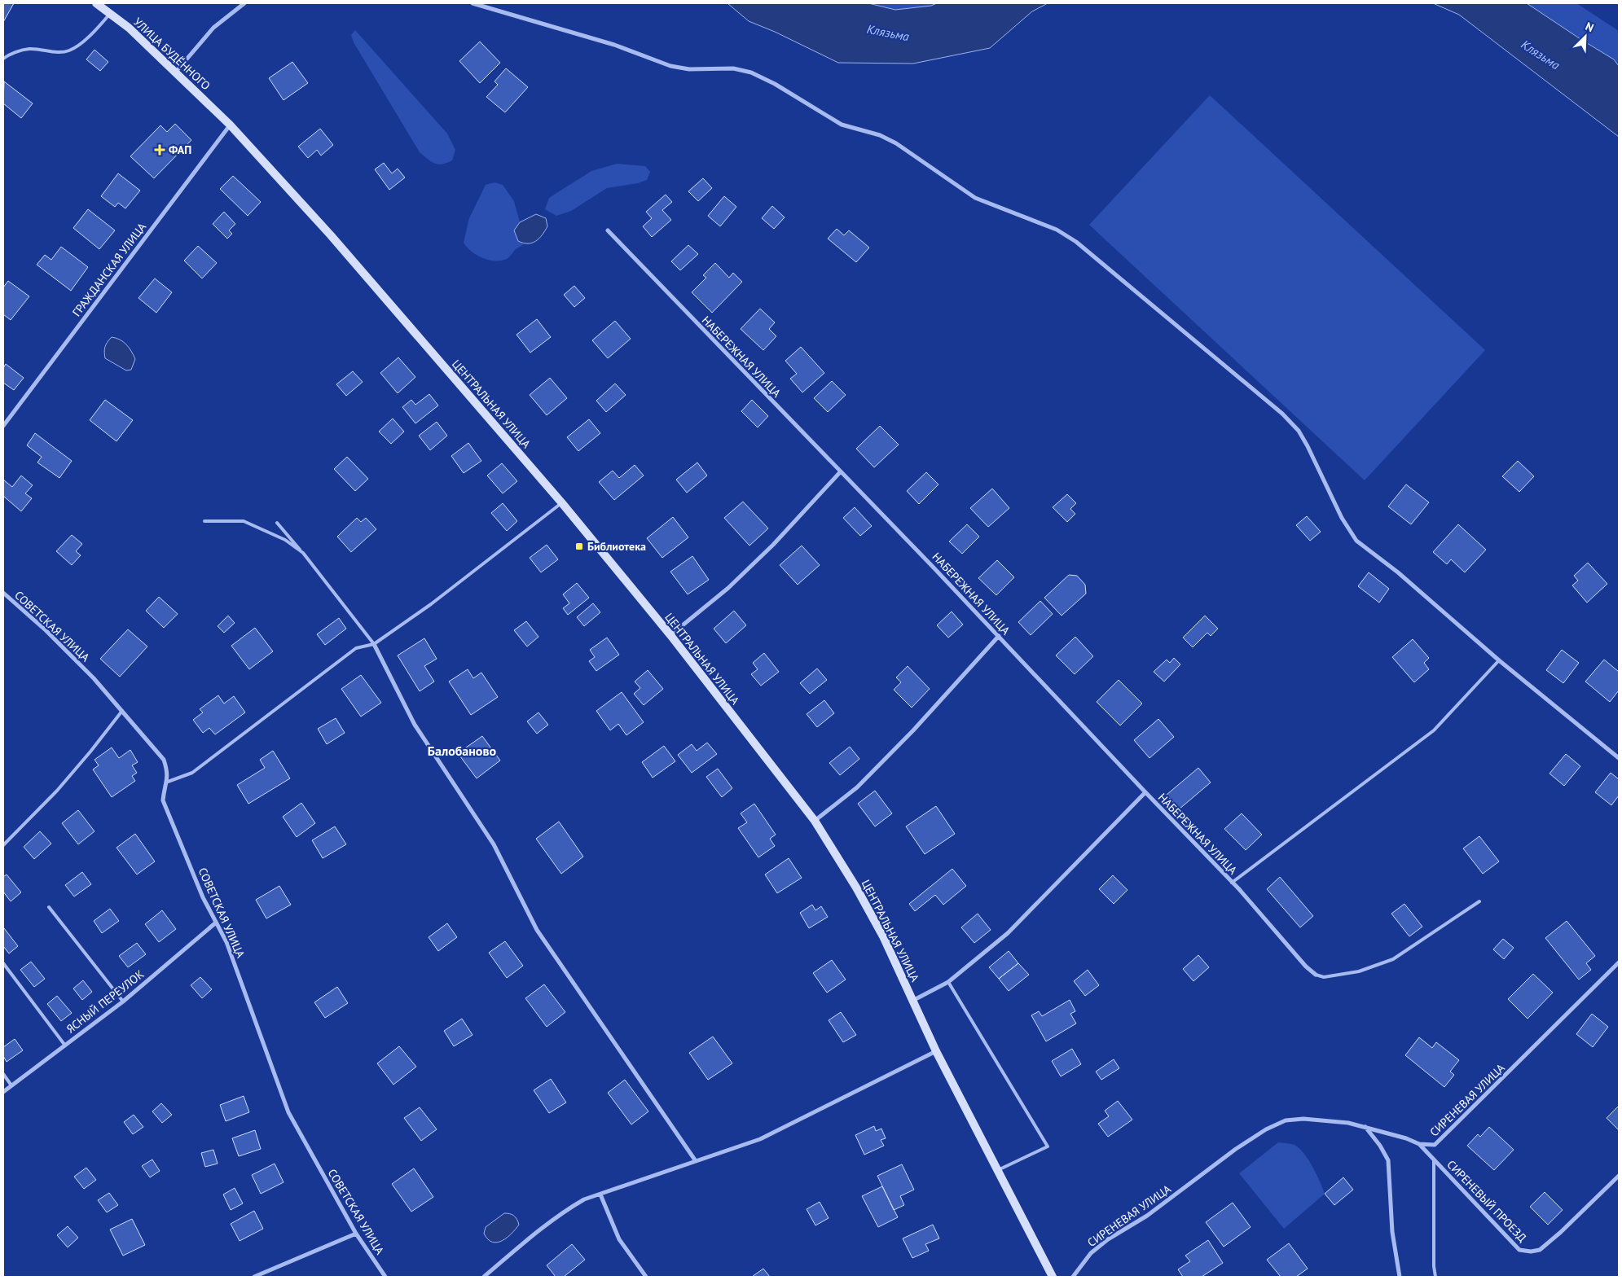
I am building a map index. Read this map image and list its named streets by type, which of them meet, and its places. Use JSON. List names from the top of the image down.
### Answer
{
  "streets": {
    "main road": ["УЛИЦА БУДЁННОГО", "ЦЕНТРАЛЬНАЯ УЛИЦА"],
    "street": [
      "ГРАЖДАНСКАЯ УЛИЦА",
      "НАБЕРЕЖНАЯ УЛИЦА",
      "СОВЕТСКАЯ УЛИЦА",
      "ЯСНЫЙ ПЕРЕУЛОК",
      "СИРЕНЕВАЯ УЛИЦА",
      "СИРЕНЕВЫЙ ПРОЕЗД"
    ]
  },
  "crossings": [
    ["УЛИЦА БУДЁННОГО", "ГРАЖДАНСКАЯ УЛИЦА"],
    ["УЛИЦА БУДЁННОГО", "ЦЕНТРАЛЬНАЯ УЛИЦА"],
    ["ГРАЖДАНСКАЯ УЛИЦА", "ЦЕНТРАЛЬНАЯ УЛИЦА"],
    ["СОВЕТСКАЯ УЛИЦА", "ЯСНЫЙ ПЕРЕУЛОК"],
    ["СИРЕНЕВАЯ УЛИЦА", "СИРЕНЕВЫЙ ПРОЕЗД"]
  ],
  "districts": ["Балобаново"],
  "water": ["Клязьма"],
  "places": {
    "health": ["ФАП"],
    "transit": ["Библиотека"]
  },
  "north": "top right"
}
